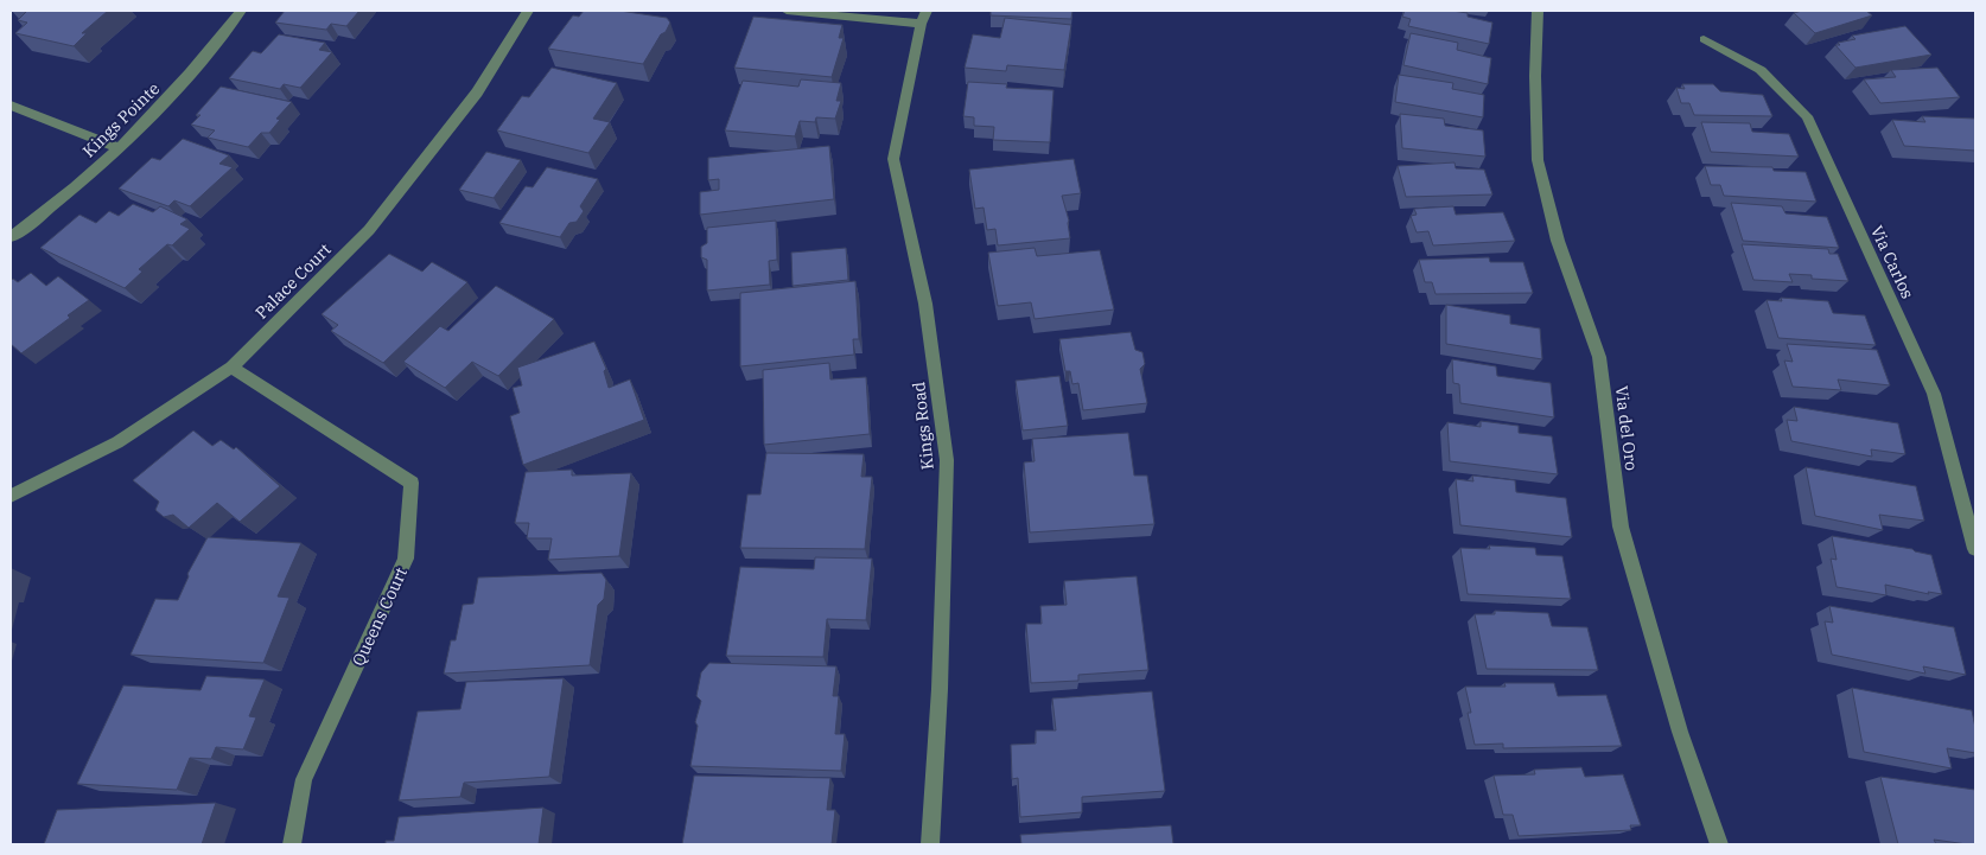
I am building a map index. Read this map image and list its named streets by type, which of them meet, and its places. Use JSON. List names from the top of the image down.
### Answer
{
  "streets": {
    "street": [
      "Kings Pointe",
      "Via Carlos",
      "Palace Court",
      "Kings Road",
      "Via del Oro",
      "Queens Court"
    ]
  },
  "crossings": [
    ["Palace Court", "Queens Court"]
  ]
}
